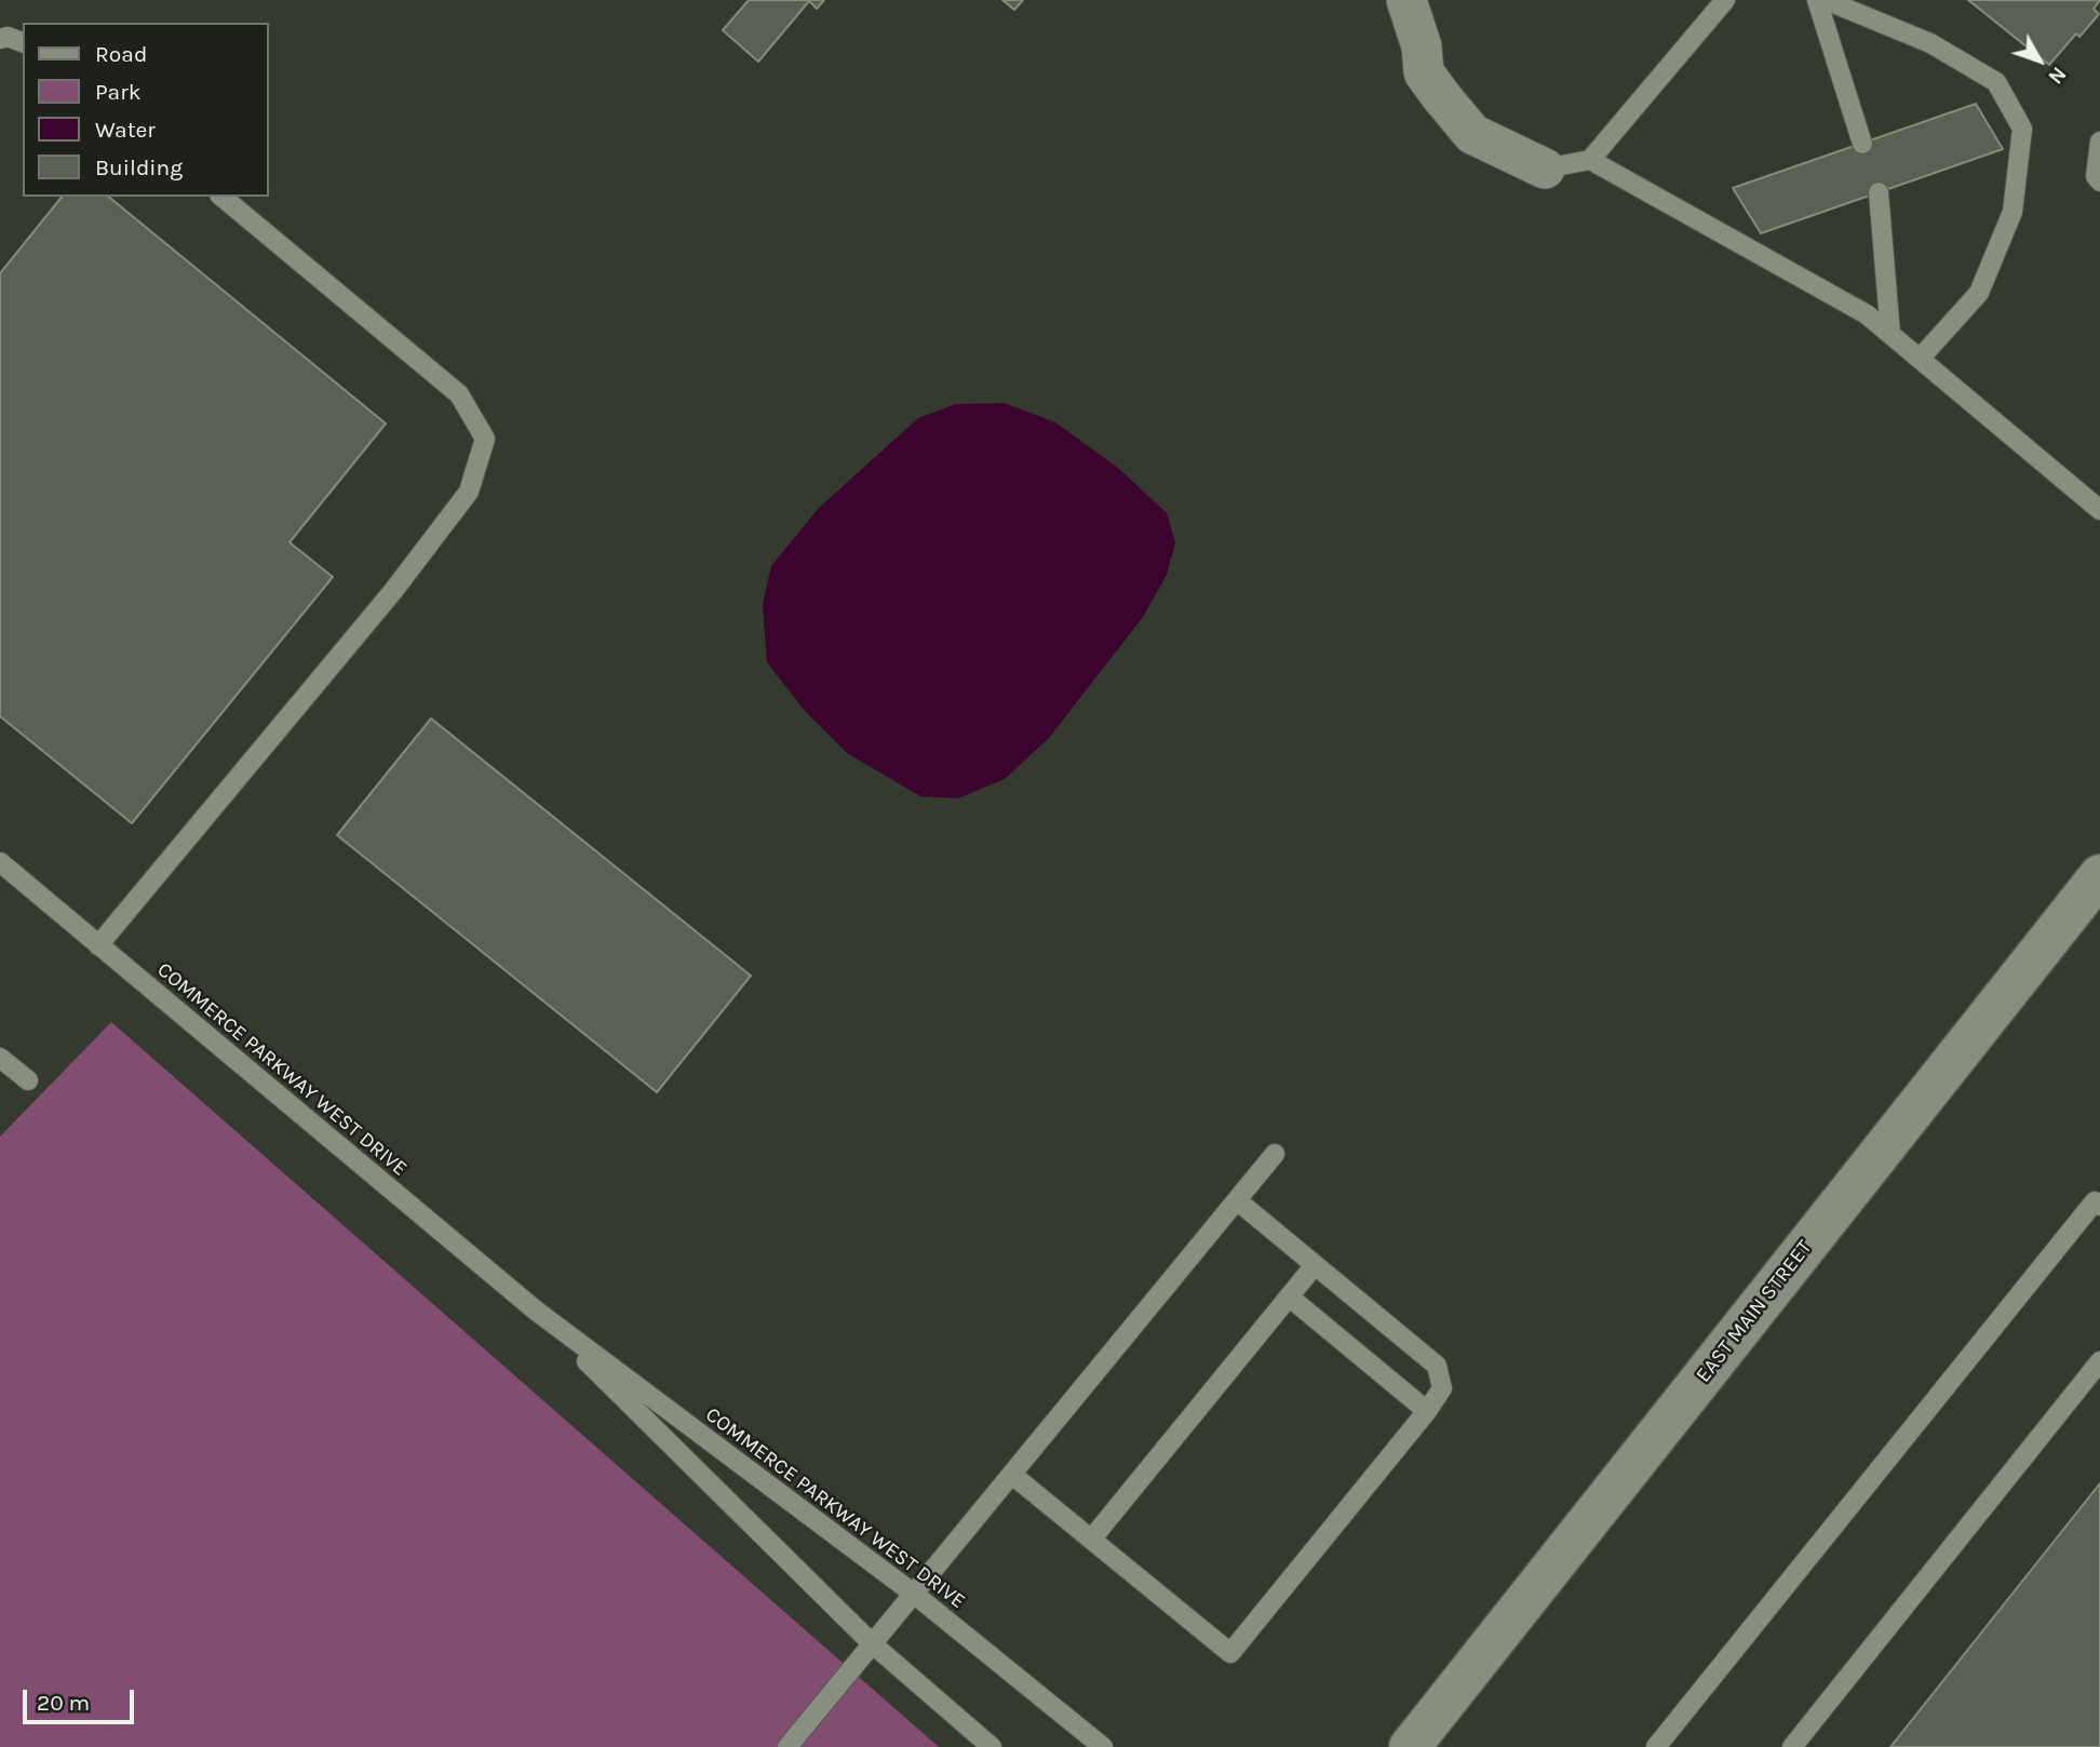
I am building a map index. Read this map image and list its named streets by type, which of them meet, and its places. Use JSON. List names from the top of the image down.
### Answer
{
  "streets": {
    "main road": ["EAST MAIN STREET"],
    "lane": ["COMMERCE PARKWAY WEST DRIVE"]
  },
  "legend": [
    "Road",
    "Park",
    "Water",
    "Building"
  ],
  "scale_bar": "20 m",
  "north": "bottom right"
}
